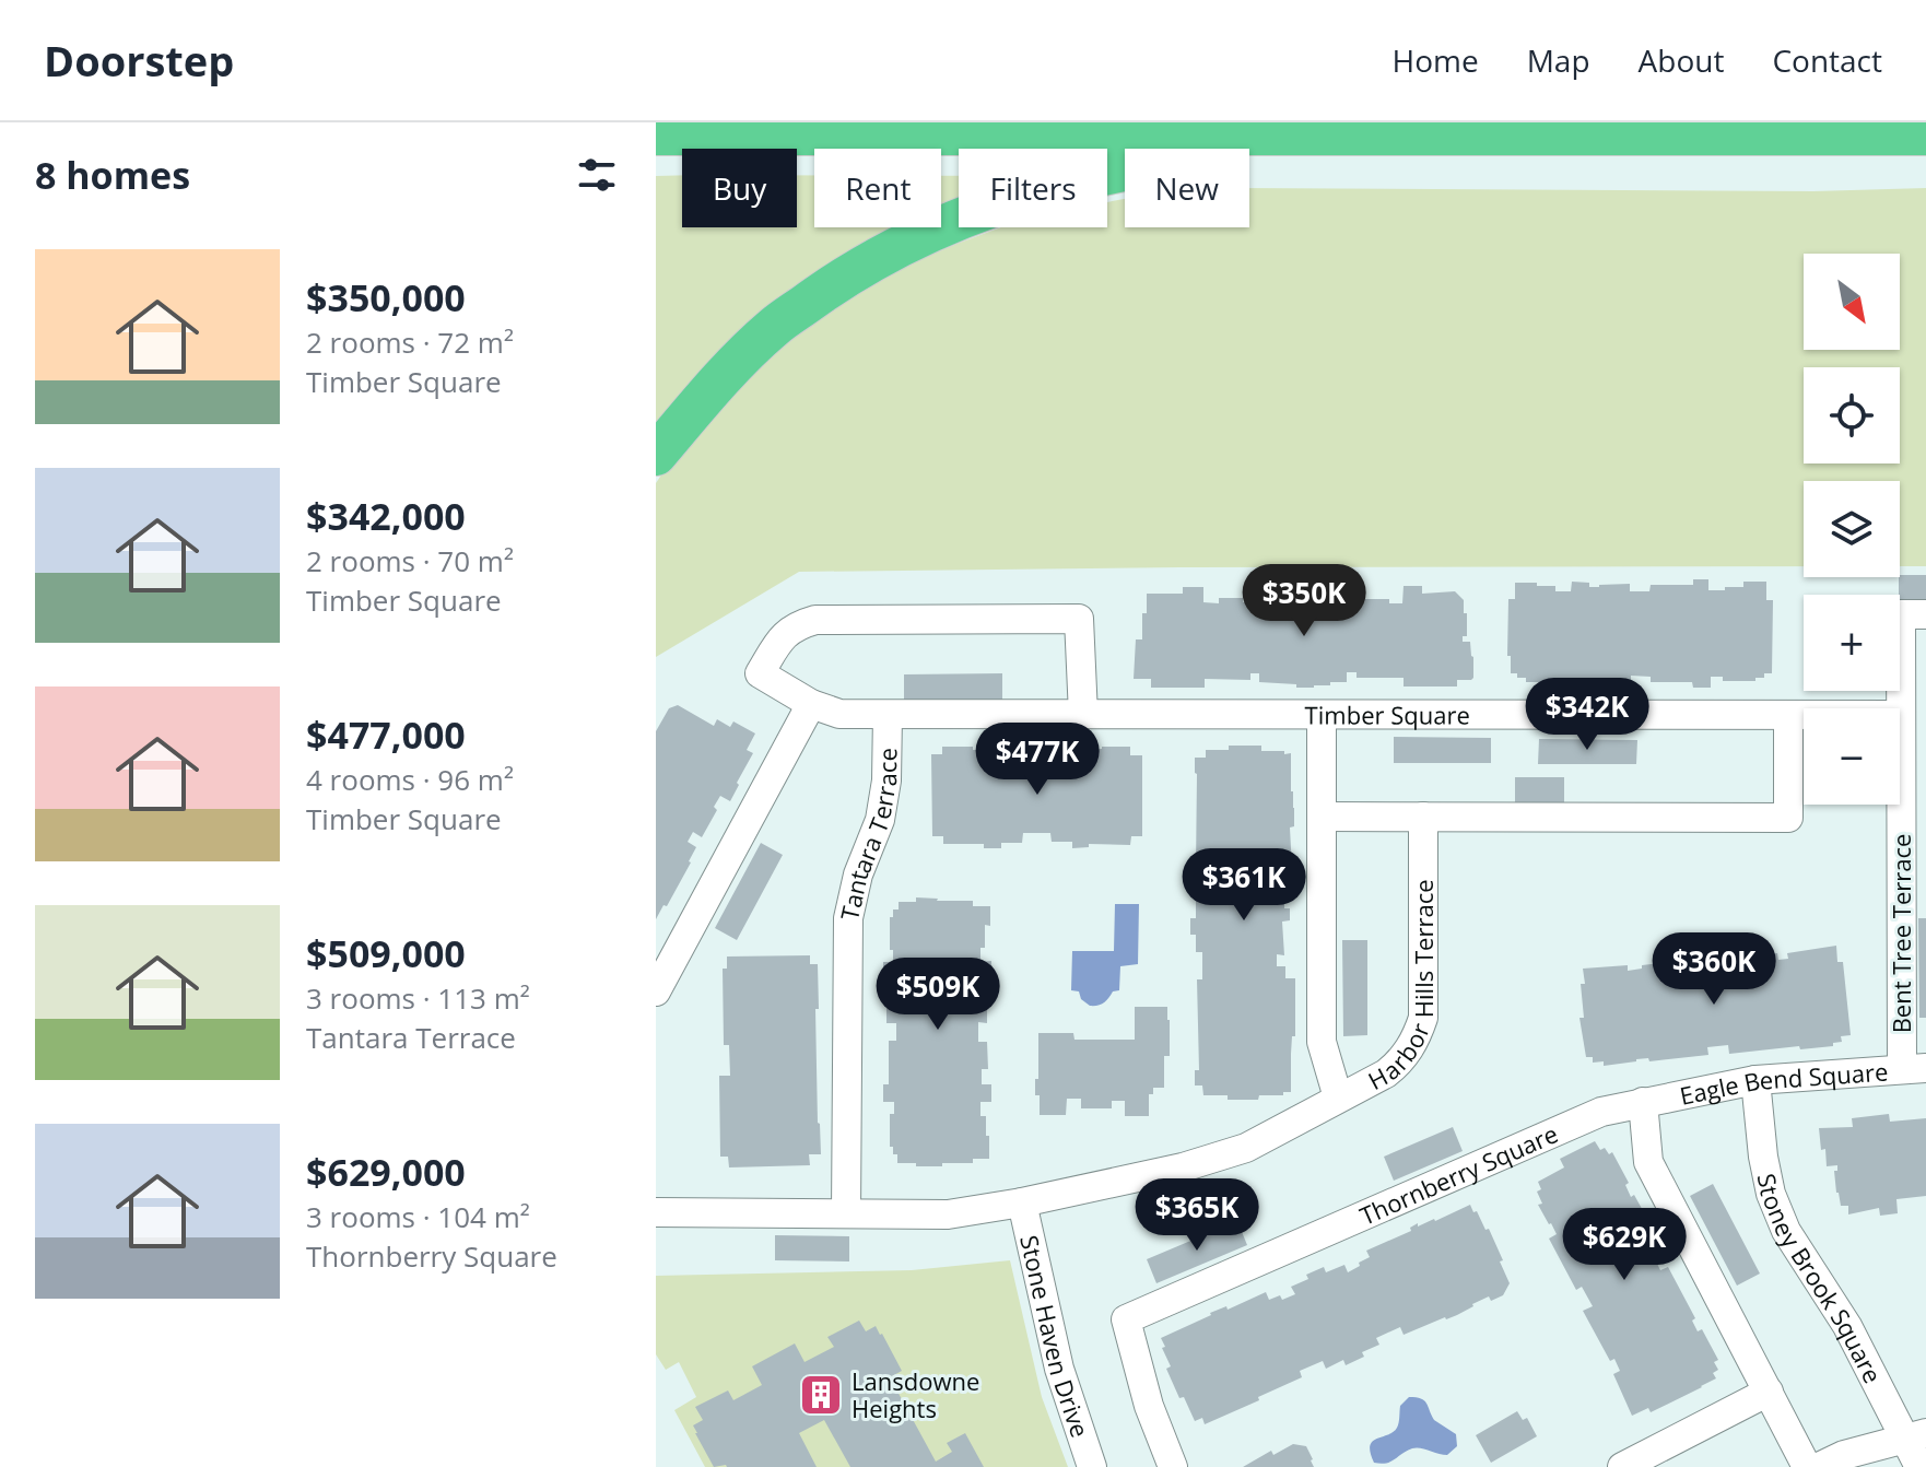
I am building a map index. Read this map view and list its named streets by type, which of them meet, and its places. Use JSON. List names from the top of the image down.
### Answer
{
  "streets": {
    "street": [
      "Timber Square",
      "Tantara Terrace",
      "Bent Tree Terrace",
      "Harbor Hills Terrace",
      "Eagle Bend Square",
      "Thornberry Square",
      "Stoney Brook Square",
      "Stone Haven Drive"
    ]
  },
  "crossings": [
    ["Timber Square", "Tantara Terrace"],
    ["Timber Square", "Bent Tree Terrace"],
    ["Tantara Terrace", "Harbor Hills Terrace"],
    ["Bent Tree Terrace", "Eagle Bend Square"],
    ["Harbor Hills Terrace", "Stone Haven Drive"],
    ["Eagle Bend Square", "Thornberry Square"],
    ["Eagle Bend Square", "Stoney Brook Square"]
  ],
  "places": {
    "building": ["Lansdowne Heights"]
  },
  "north": "bottom right",
  "page": {
    "header": "Doorstep",
    "nav": [
      "Home",
      "Map",
      "About",
      "Contact"
    ],
    "heading": "8 homes",
    "chip": [
      "Buy",
      "Rent",
      "Filters",
      "New"
    ],
    "list": [
      {
        "name": "$350,000",
        "note": "2 rooms · 72 m² · Timber Square"
      },
      {
        "name": "$342,000",
        "note": "2 rooms · 70 m² · Timber Square"
      },
      {
        "name": "$477,000",
        "note": "4 rooms · 96 m² · Timber Square"
      },
      {
        "name": "$509,000",
        "note": "3 rooms · 113 m² · Tantara Terrace"
      },
      {
        "name": "$629,000",
        "note": "3 rooms · 104 m² · Thornberry Square"
      }
    ],
    "map_buttons": ["+", "−"],
    "price": [
      "$350K",
      "$342K",
      "$477K",
      "$361K",
      "$360K",
      "$509K",
      "$365K",
      "$629K"
    ]
  }
}
